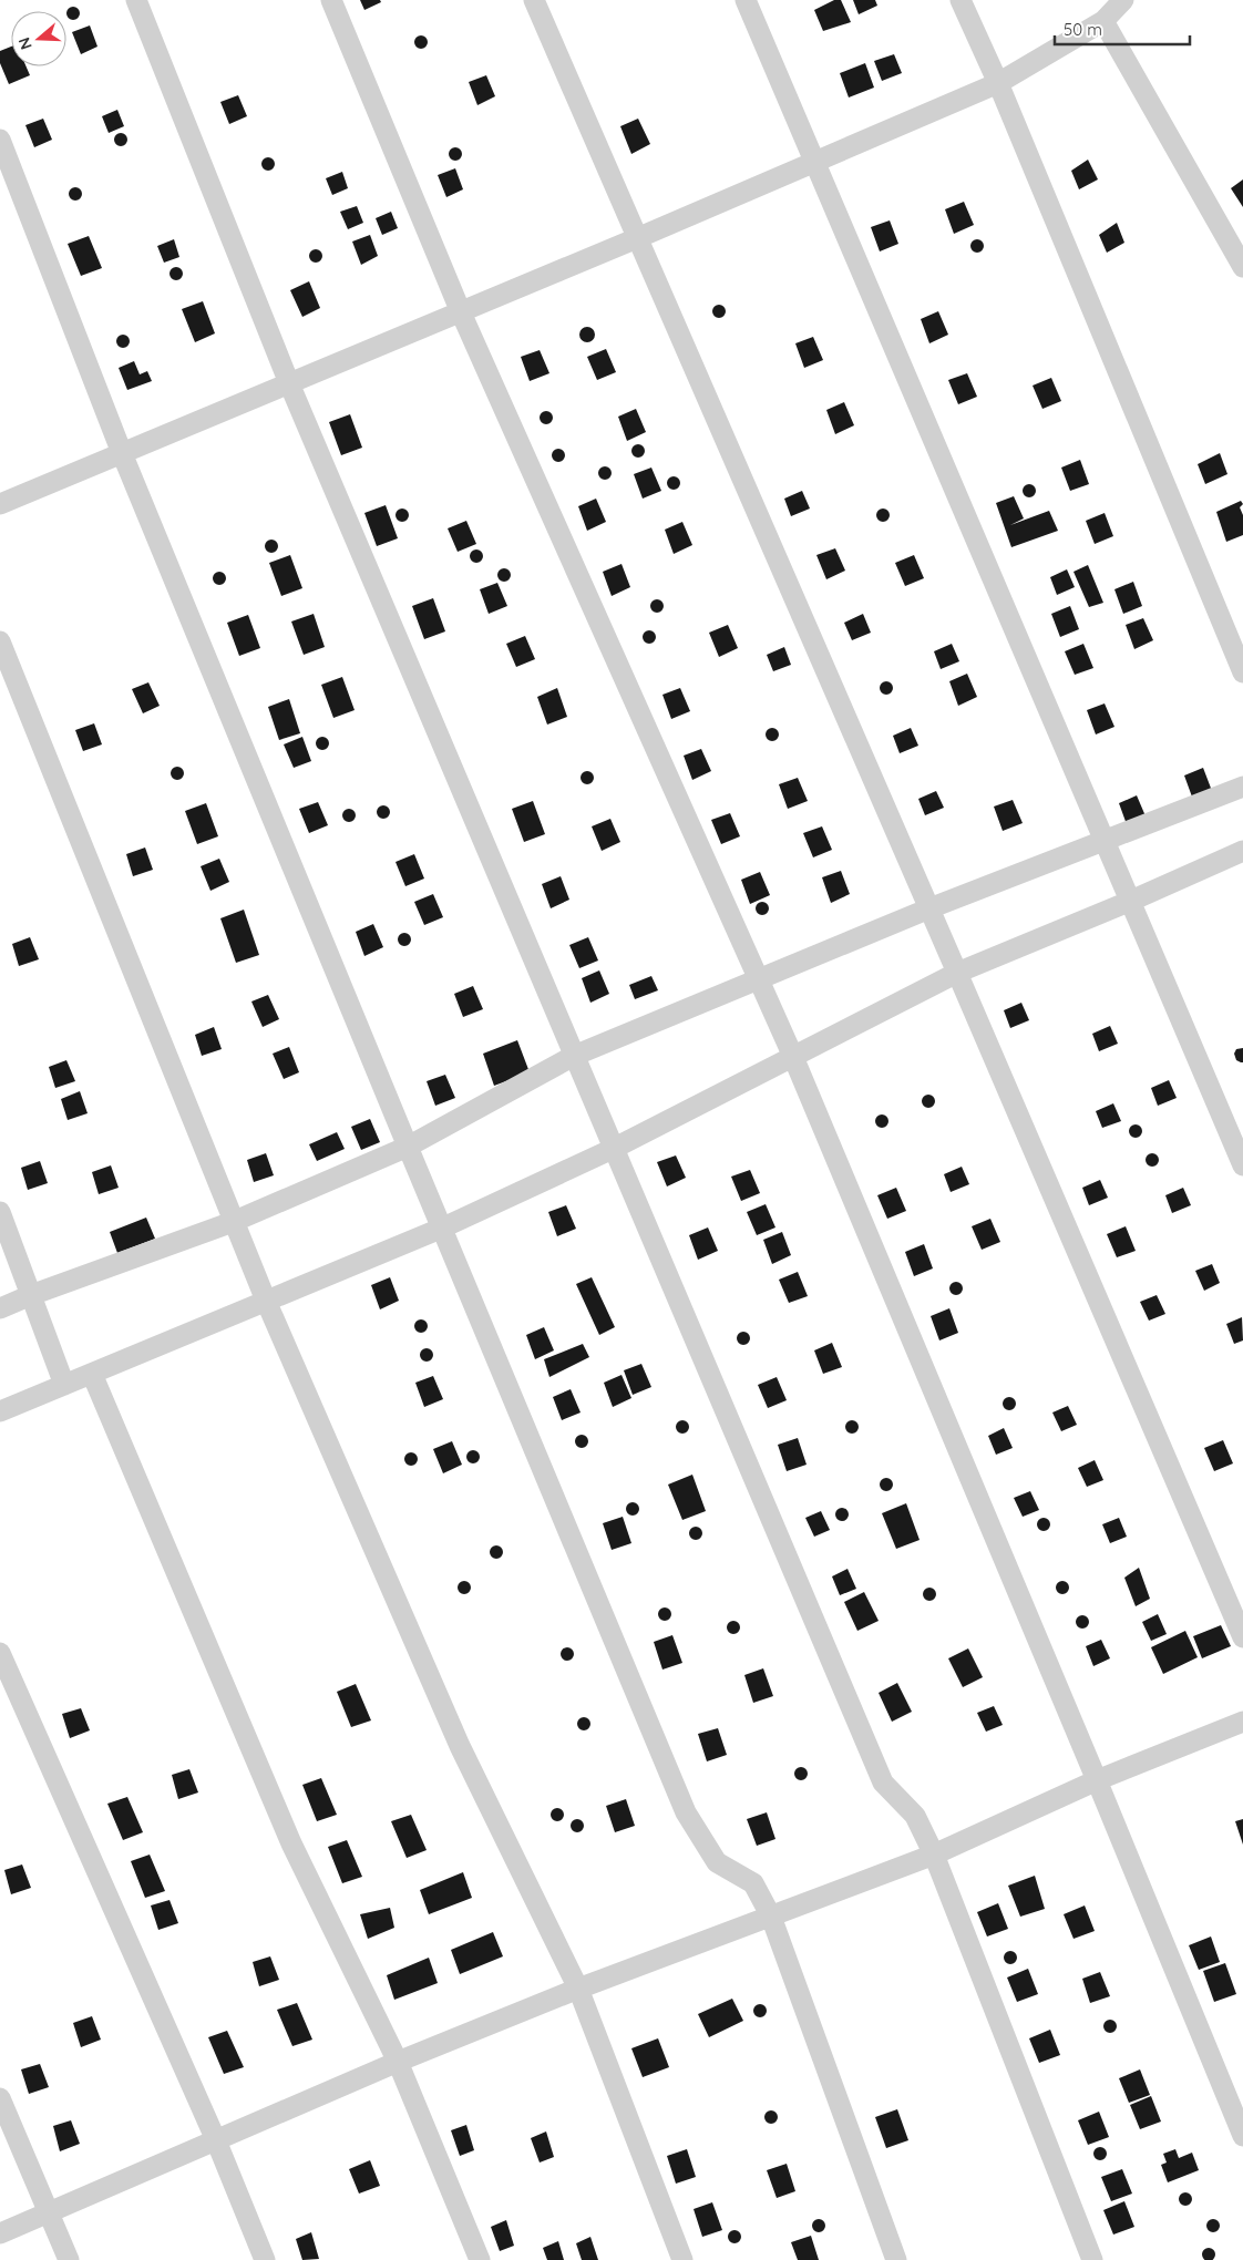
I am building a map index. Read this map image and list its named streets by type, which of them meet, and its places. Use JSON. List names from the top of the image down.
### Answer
{
  "scale_bar": "50 m",
  "north": "left"
}
